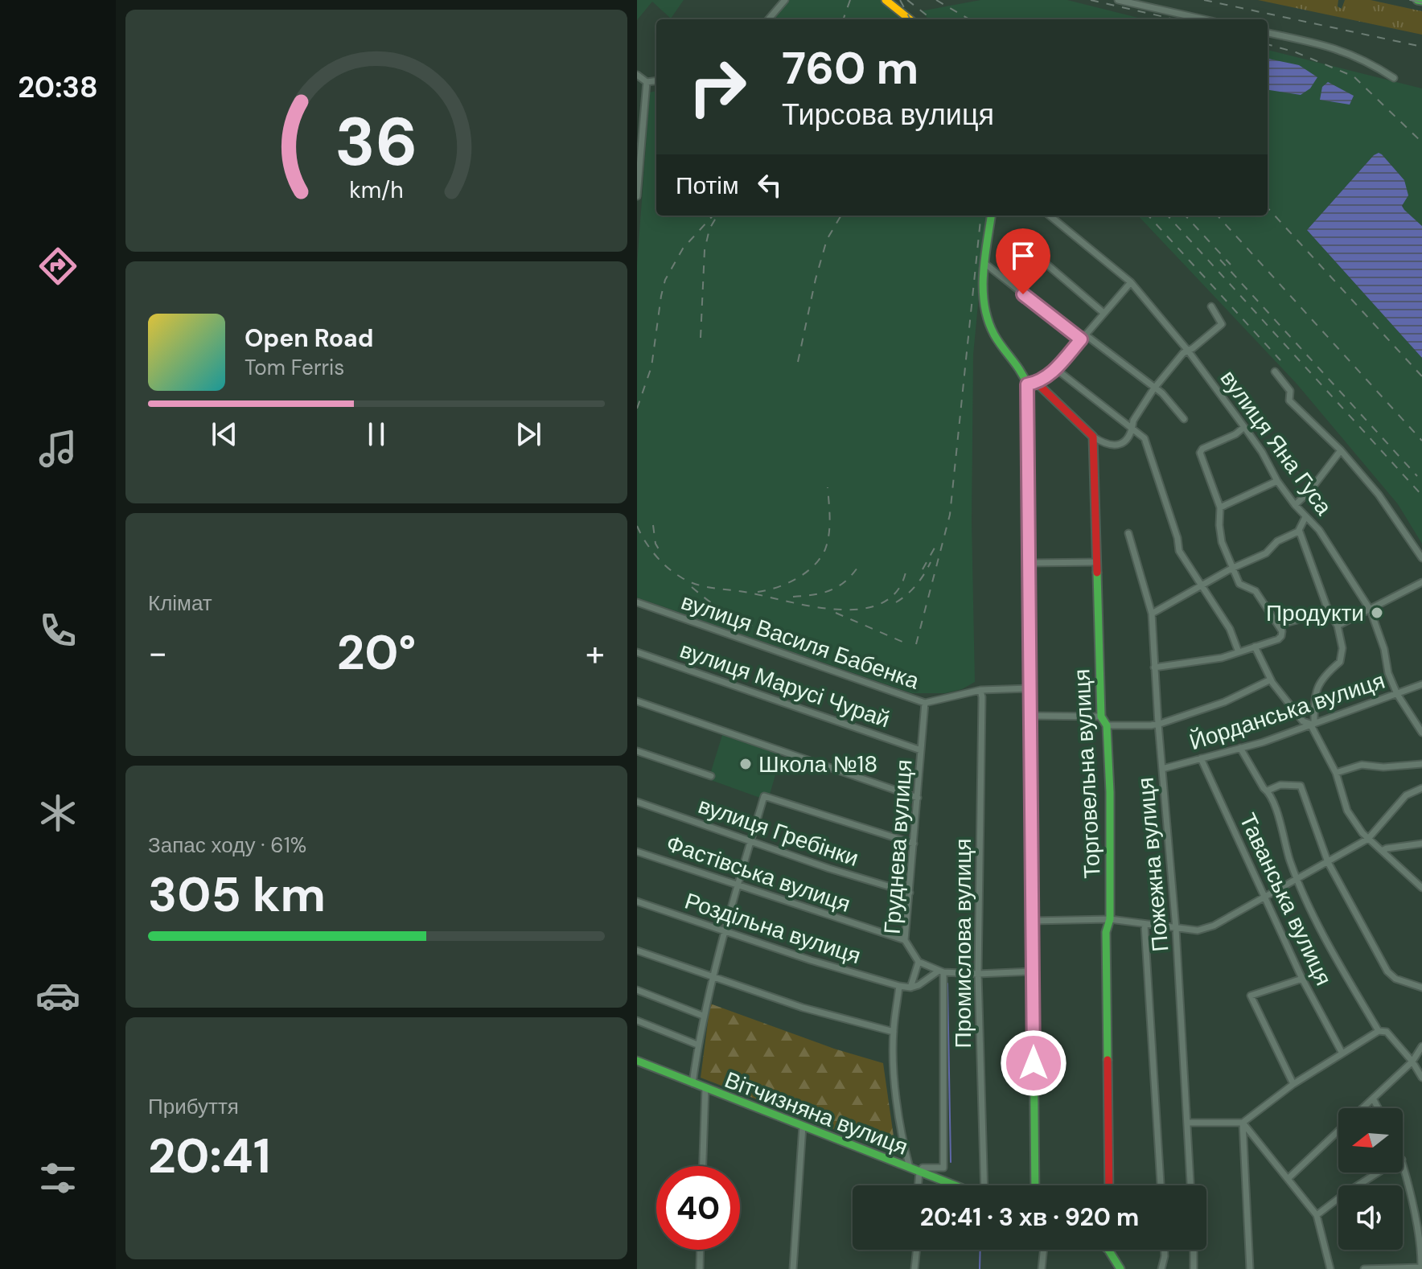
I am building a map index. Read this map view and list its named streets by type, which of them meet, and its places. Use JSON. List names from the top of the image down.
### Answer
{
  "streets": {
    "street": [
      "вулиця Яна Гуса",
      "вулиця Василя Бабенка",
      "вулиця Марусі Чурай",
      "Йорданська вулиця",
      "Торговельна вулиця",
      "вулиця Гребінки",
      "Груднева вулиця",
      "Пожежна вулиця",
      "Фастівська вулиця",
      "Таванська вулиця",
      "Роздільна вулиця",
      "Промислова вулиця",
      "Вітчизняна вулиця"
    ]
  },
  "crossings": [
    ["вулиця Яна Гуса", "Йорданська вулиця"],
    ["вулиця Василя Бабенка", "Груднева вулиця"],
    ["вулиця Василя Бабенка", "Промислова вулиця"],
    ["вулиця Марусі Чурай", "Груднева вулиця"],
    ["Йорданська вулиця", "Пожежна вулиця"],
    ["Йорданська вулиця", "Таванська вулиця"],
    ["вулиця Гребінки", "Груднева вулиця"],
    ["Груднева вулиця", "Фастівська вулиця"]
  ],
  "places": ["Продукти", "Школа №18"],
  "north": "left",
  "page": {
    "tabs": "20:38",
    "turn": ["760 m", "Тирсова вулиця"],
    "then": "Потім",
    "song": ["Open Road", "Tom Ferris"],
    "tile": [
      "Клімат",
      ["Запас ходу · 61%", "305 km"],
      ["Прибуття", "20:41"]
    ],
    "heat": ["−", "20°", "+"],
    "limit": "40",
    "trip": "20:41 · 3 хв · 920 m",
    "gauge": ["36", "km/h"]
  }
}
